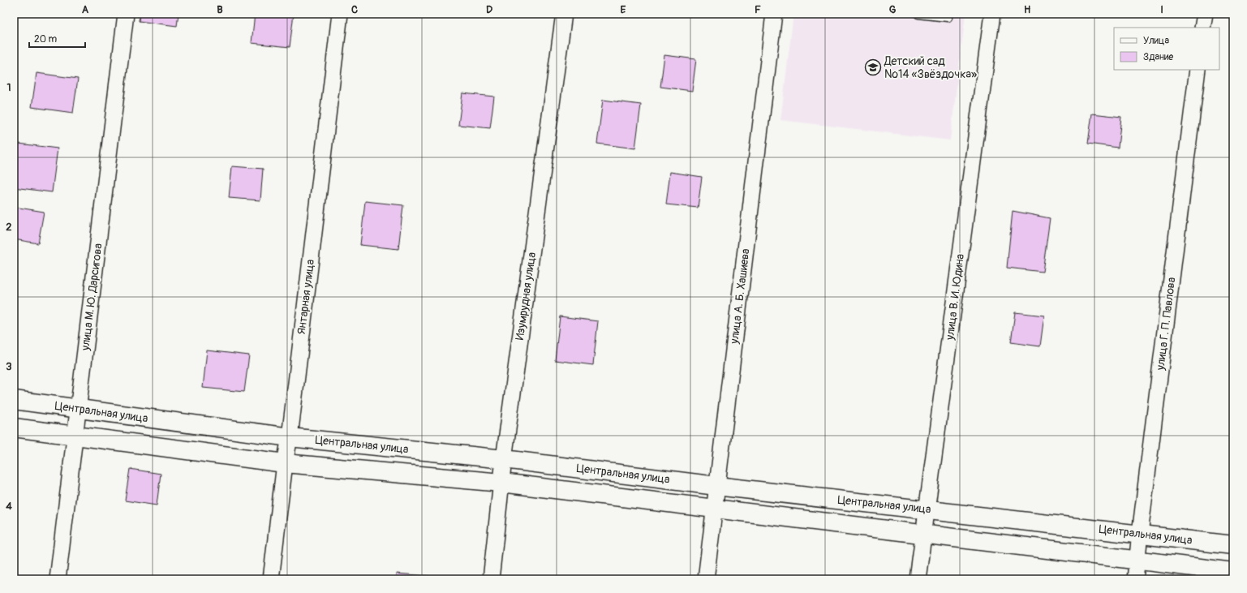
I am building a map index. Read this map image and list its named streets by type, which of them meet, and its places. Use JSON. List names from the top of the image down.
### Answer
{
  "streets": {
    "street": [
      "Изумрудная улица",
      "улица А. Б. Хашиева",
      "улица М. Ю. Дарсигова",
      "Янтарная улица",
      "улица В. И. Юдина",
      "улица Г. П. Павлова",
      "Центральная улица"
    ]
  },
  "crossings": [
    ["Изумрудная улица", "Центральная улица"],
    ["улица А. Б. Хашиева", "Центральная улица"],
    ["улица М. Ю. Дарсигова", "Центральная улица"],
    ["Янтарная улица", "Центральная улица"],
    ["улица В. И. Юдина", "Центральная улица"],
    ["улица Г. П. Павлова", "Центральная улица"]
  ],
  "places": {
    "school or university": ["Детский сад №14 «Звёздочка»"]
  },
  "legend": ["Улица", "Здание"],
  "scale_bar": "20 m",
  "grid": {
    "columns": [
      "A",
      "B",
      "C",
      "D",
      "E",
      "F",
      "G",
      "H",
      "I"
    ],
    "rows": [
      "1",
      "2",
      "3",
      "4"
    ]
  }
}
